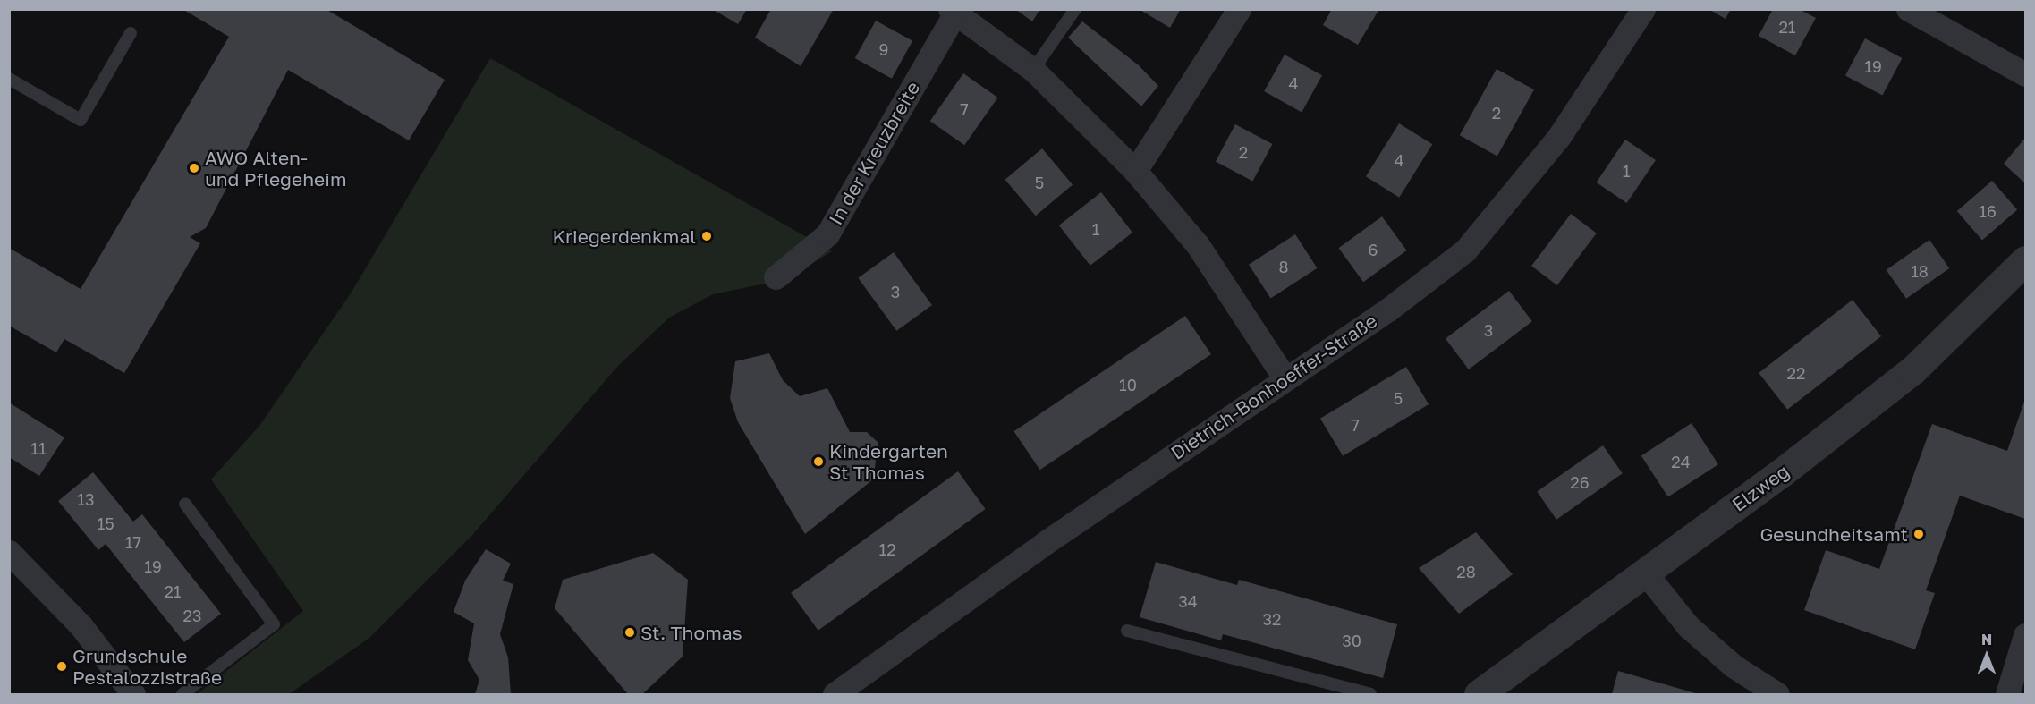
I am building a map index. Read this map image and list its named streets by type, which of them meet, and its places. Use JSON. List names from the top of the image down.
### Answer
{
  "streets": {
    "street": ["In der Kreuzbreite", "Dietrich-Bonhoeffer-Straße", "Elzweg"]
  },
  "crossings": [
    ["In der Kreuzbreite", "Dietrich-Bonhoeffer-Straße"]
  ],
  "places": [
    "AWO Alten- und Pflegeheim",
    "Kriegerdenkmal",
    "Kindergarten St Thomas",
    "Gesundheitsamt",
    "St. Thomas",
    "Grundschule Pestalozzistraße"
  ],
  "house_numbers": [
    "21",
    "9",
    "19",
    "4",
    "7",
    "2",
    "2",
    "4",
    "1",
    "5",
    "16",
    "1",
    "6",
    "8",
    "18",
    "3",
    "3",
    "22",
    "10",
    "5",
    "7",
    "11",
    "24",
    "26",
    "13",
    "15",
    "17",
    "12",
    "19",
    "28",
    "21",
    "34",
    "23",
    "32",
    "30"
  ],
  "north": "top"
}
